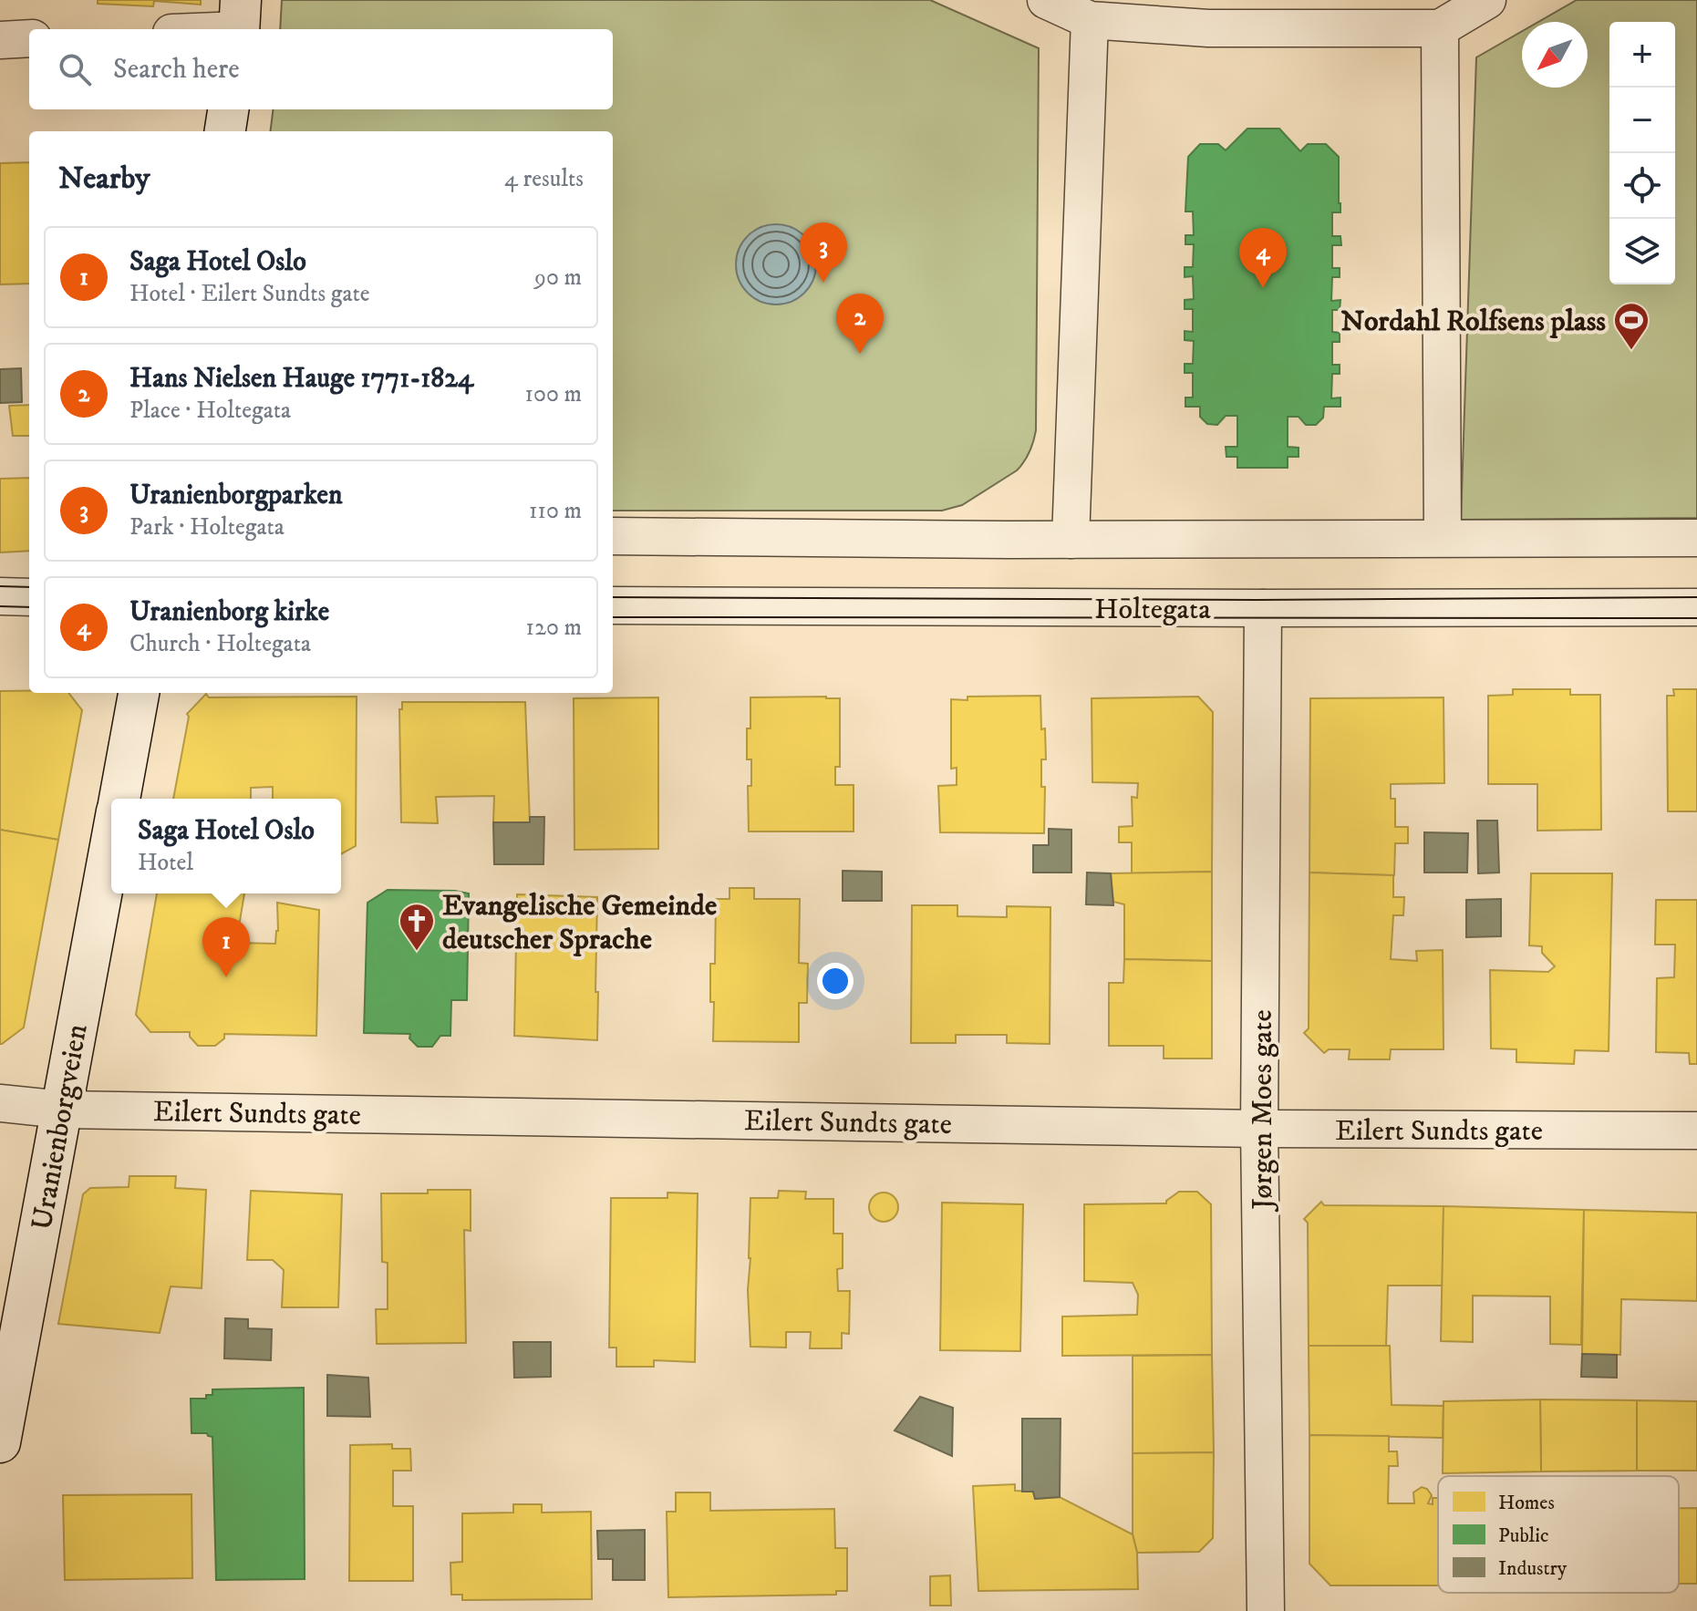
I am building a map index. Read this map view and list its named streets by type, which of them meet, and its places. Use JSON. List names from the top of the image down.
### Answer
{
  "streets": {
    "street": [
      "Holtegata",
      "Jørgen Moes gate",
      "Eilert Sundts gate",
      "Uranienborgveien"
    ]
  },
  "crossings": [
    ["Holtegata", "Jørgen Moes gate"],
    ["Jørgen Moes gate", "Eilert Sundts gate"],
    ["Eilert Sundts gate", "Uranienborgveien"]
  ],
  "places": {
    "sports": ["Nordahl Rolfsens plass"],
    "church": ["Evangelische Gemeinde deutscher Sprache"]
  },
  "legend": ["Homes", "Public", "Industry"],
  "north": "bottom left",
  "page": {
    "map_buttons": ["+", "−"],
    "search": "Search here",
    "heading": ["Nearby", "4 results"],
    "pins": [
      "3",
      "4",
      "2",
      "1"
    ],
    "list": [
      {
        "mark": "1",
        "name": "Saga Hotel Oslo",
        "note": "Hotel · Eilert Sundts gate",
        "value": "90 m"
      },
      {
        "mark": "2",
        "name": "Hans Nielsen Hauge 1771-1824",
        "note": "Place · Holtegata",
        "value": "100 m"
      },
      {
        "mark": "3",
        "name": "Uranienborgparken",
        "note": "Park · Holtegata",
        "value": "110 m"
      },
      {
        "mark": "4",
        "name": "Uranienborg kirke",
        "note": "Church · Holtegata",
        "value": "120 m"
      }
    ],
    "popup": ["Saga Hotel Oslo", "Hotel"]
  }
}
